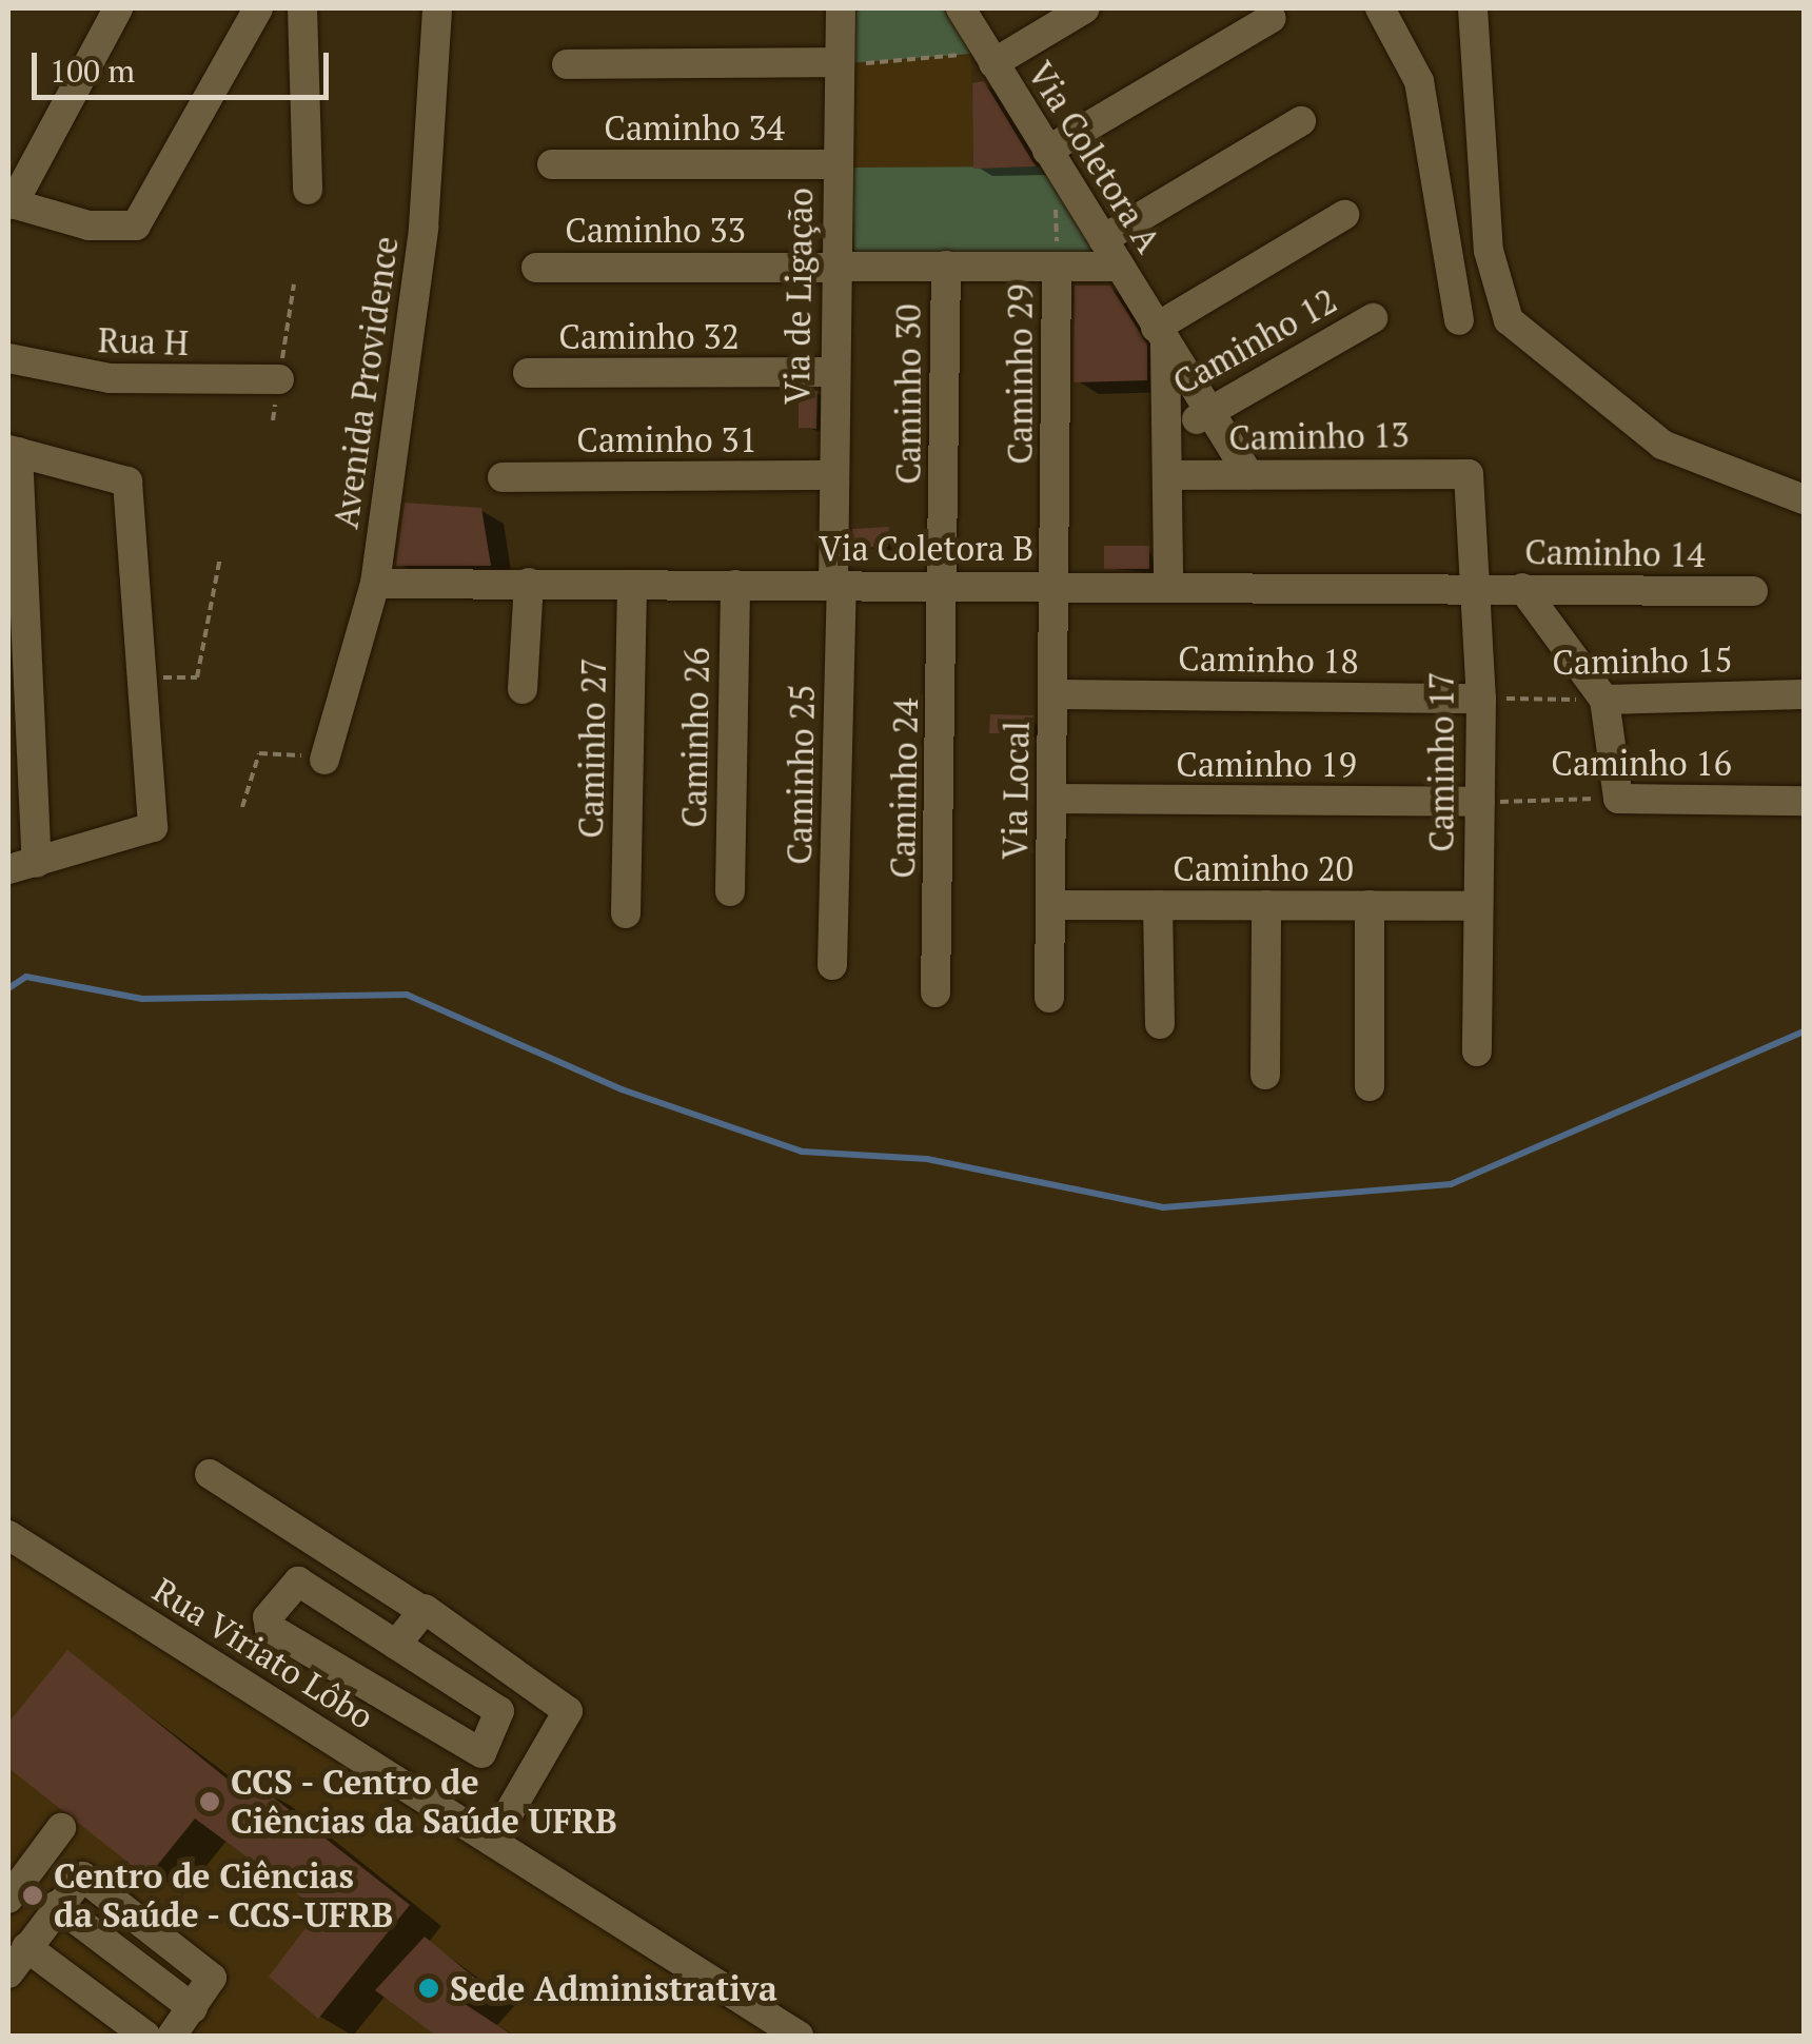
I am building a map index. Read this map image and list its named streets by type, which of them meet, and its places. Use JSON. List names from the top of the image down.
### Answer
{
  "streets": {
    "street": [
      "Caminho 34",
      "Via Coletora A",
      "Caminho 33",
      "Via de Ligação",
      "Caminho 32",
      "Rua H",
      "Caminho 12",
      "Caminho 29",
      "Avenida Providence",
      "Caminho 30",
      "Caminho 13",
      "Caminho 31",
      "Via Coletora B",
      "Caminho 14",
      "Caminho 18",
      "Caminho 15",
      "Caminho 26",
      "Caminho 27",
      "Caminho 17",
      "Caminho 16",
      "Caminho 19",
      "Caminho 25",
      "Caminho 24",
      "Via Local",
      "Caminho 20",
      "Rua Viriato Lôbo"
    ]
  },
  "crossings": [
    ["Caminho 34", "Via de Ligação"],
    ["Via Coletora A", "Caminho 33"],
    ["Via Coletora A", "Caminho 12"],
    ["Via Coletora A", "Caminho 13"],
    ["Via Coletora A", "Via Coletora B"],
    ["Caminho 33", "Via de Ligação"],
    ["Caminho 33", "Caminho 29"],
    ["Caminho 33", "Caminho 30"],
    ["Via de Ligação", "Caminho 32"],
    ["Via de Ligação", "Caminho 31"],
    ["Via de Ligação", "Via Coletora B"],
    ["Via de Ligação", "Caminho 25"],
    ["Caminho 29", "Via Coletora B"],
    ["Caminho 29", "Via Local"],
    ["Avenida Providence", "Via Coletora B"],
    ["Caminho 30", "Via Coletora B"],
    ["Caminho 30", "Caminho 24"],
    ["Caminho 13", "Caminho 17"],
    ["Via Coletora B", "Caminho 14"],
    ["Via Coletora B", "Caminho 26"],
    ["Via Coletora B", "Caminho 27"],
    ["Via Coletora B", "Caminho 17"],
    ["Via Coletora B", "Caminho 25"],
    ["Via Coletora B", "Caminho 24"],
    ["Via Coletora B", "Via Local"],
    ["Caminho 14", "Caminho 17"],
    ["Caminho 18", "Caminho 15"],
    ["Caminho 18", "Caminho 17"],
    ["Caminho 18", "Via Local"],
    ["Caminho 15", "Caminho 17"],
    ["Caminho 17", "Caminho 16"],
    ["Caminho 17", "Caminho 19"],
    ["Caminho 17", "Caminho 20"],
    ["Caminho 16", "Caminho 19"],
    ["Caminho 19", "Via Local"],
    ["Via Local", "Caminho 20"]
  ],
  "places": ["CCS - Centro de Ciências da Saúde UFRB", "Centro de Ciências da Saúde - CCS-UFRB", "Sede Administrativa"],
  "scale_bar": "100 m"
}
